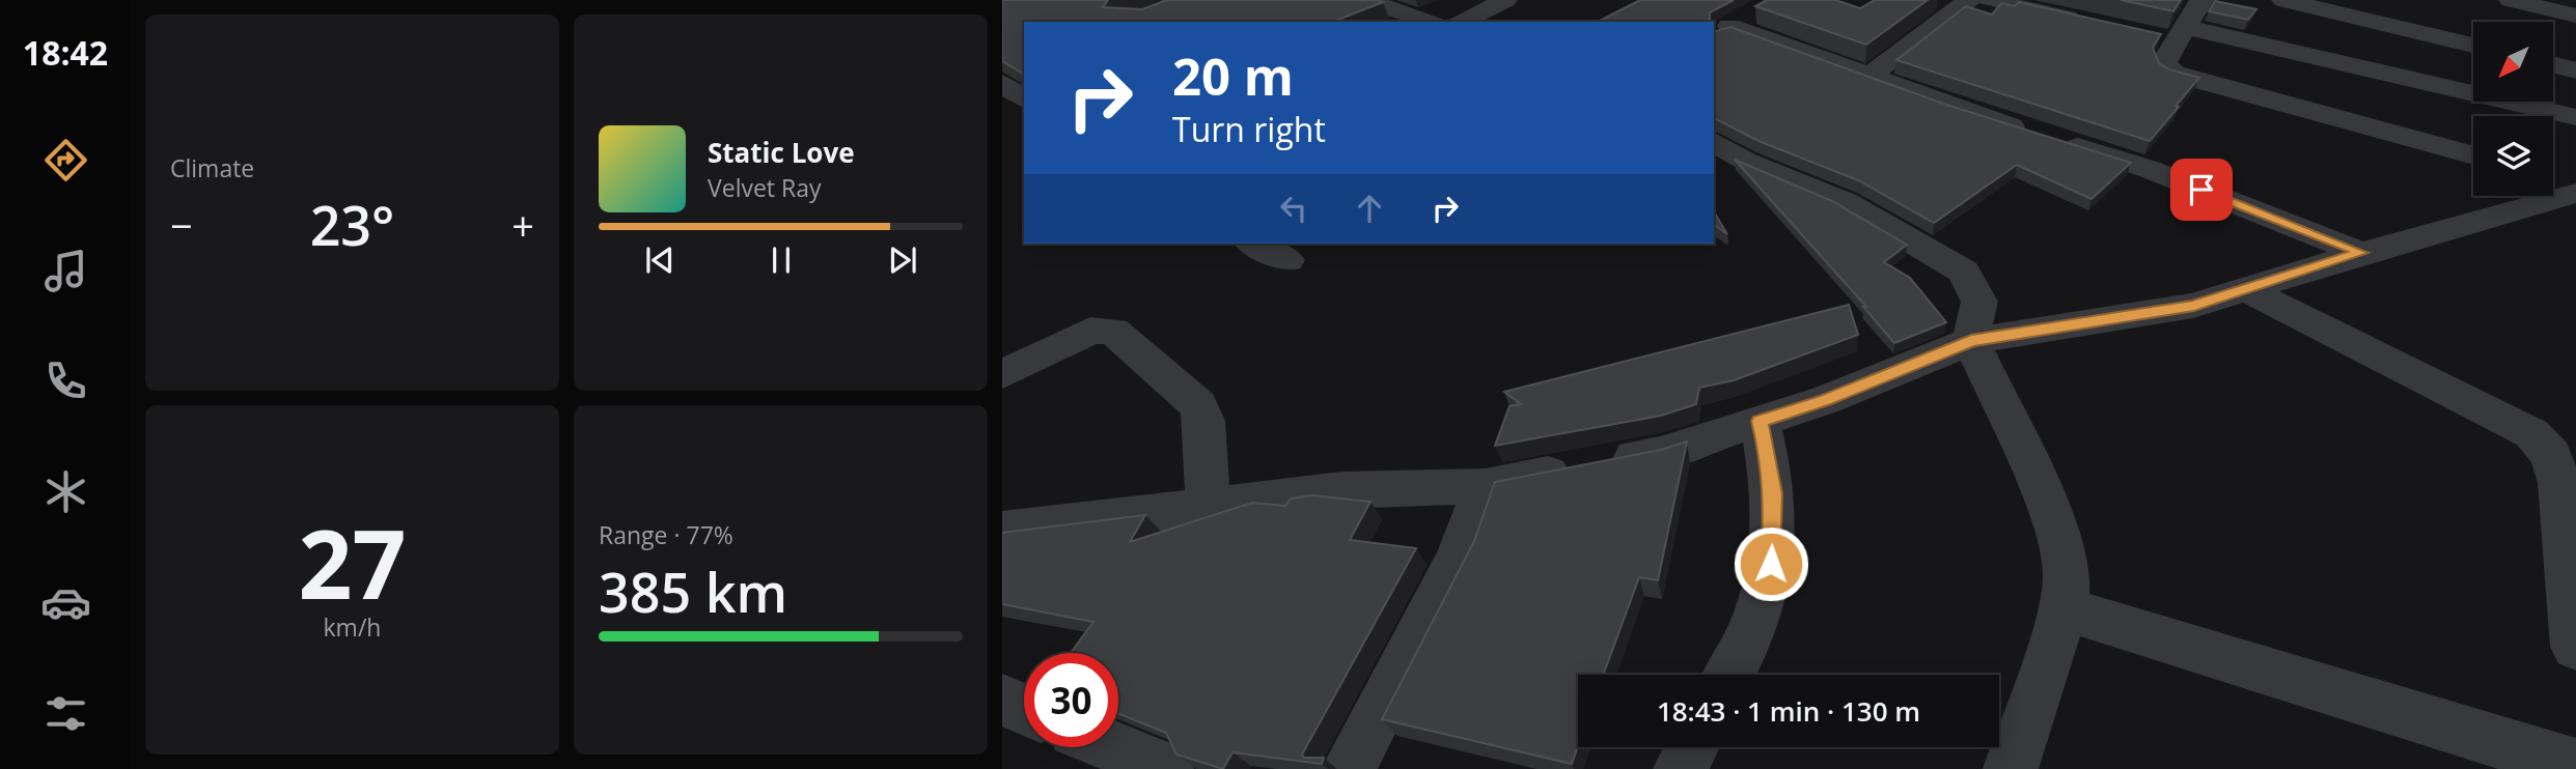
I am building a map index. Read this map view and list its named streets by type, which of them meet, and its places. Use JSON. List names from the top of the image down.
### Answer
{
  "north": "bottom left",
  "page": {
    "tabs": "18:42",
    "tile": [
      "Climate",
      ["27", "km/h"],
      ["Range · 77%", "385 km"]
    ],
    "turn": ["20 m", "Turn right"],
    "song": ["Static Love", "Velvet Ray"],
    "heat": ["−", "23°", "+"],
    "limit": "30",
    "trip": "18:43 · 1 min · 130 m"
  }
}
